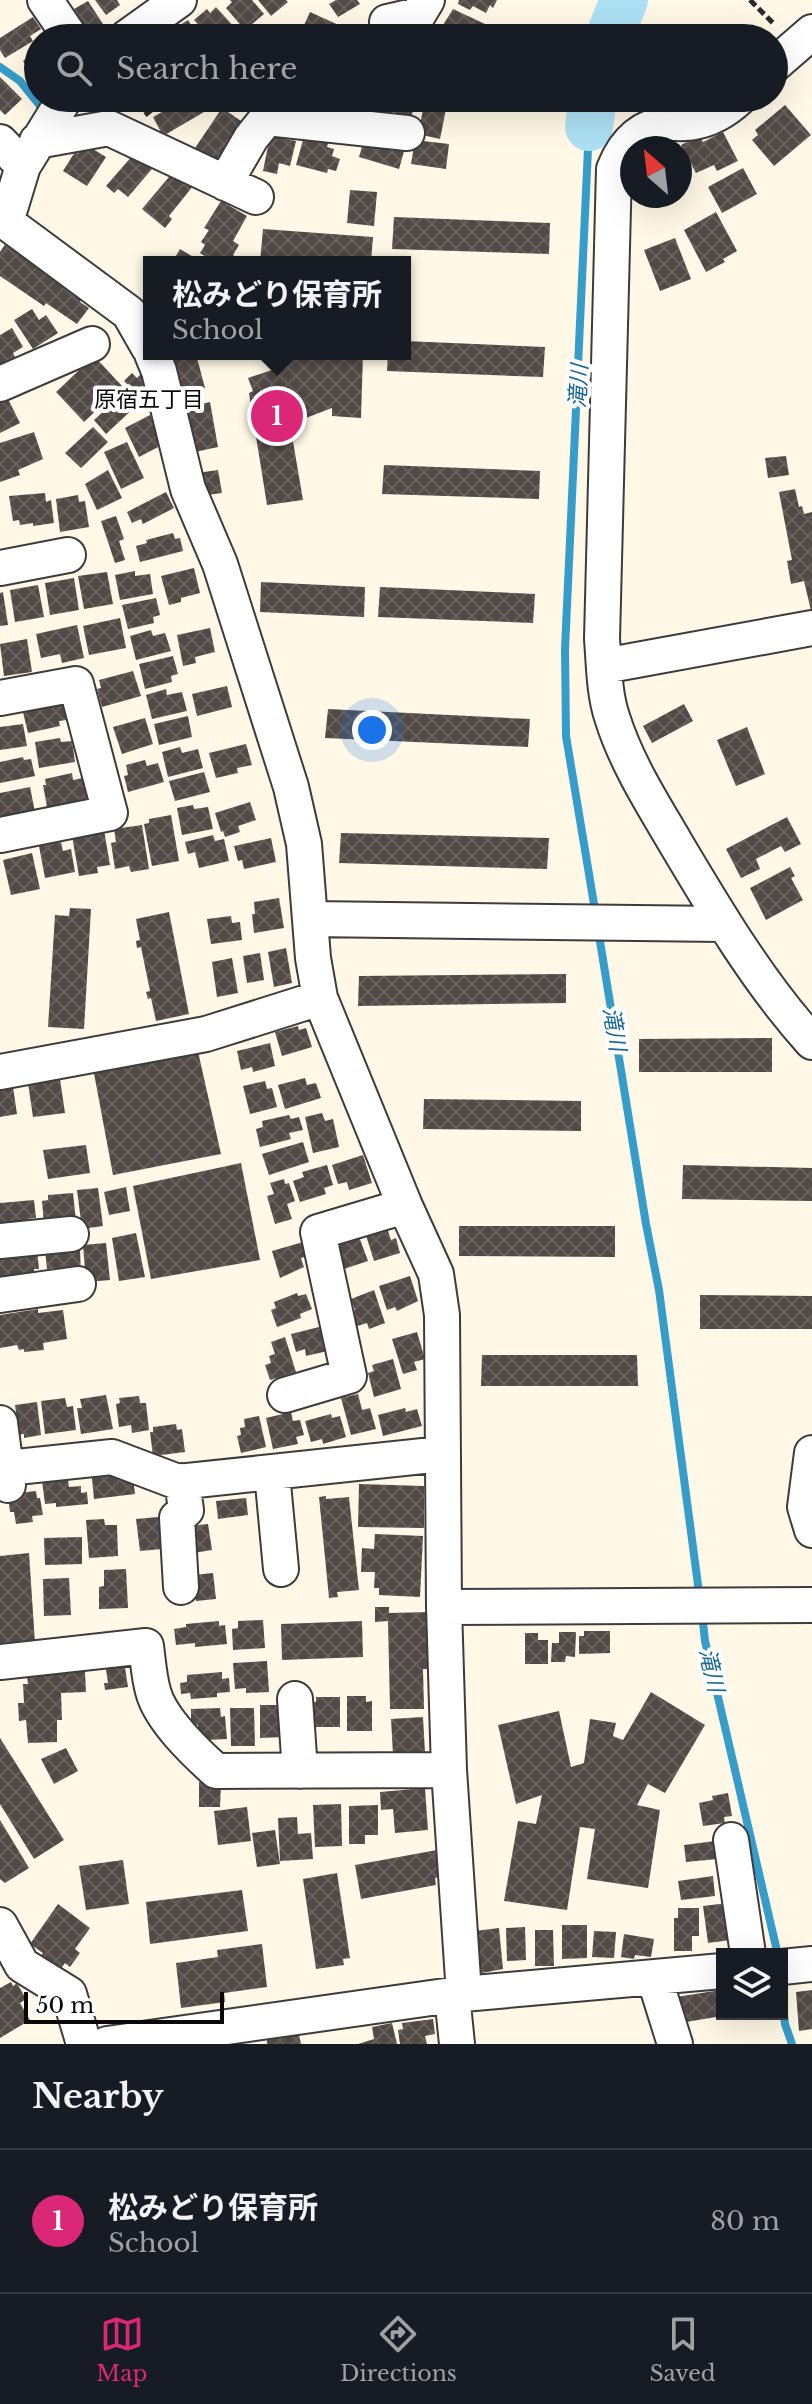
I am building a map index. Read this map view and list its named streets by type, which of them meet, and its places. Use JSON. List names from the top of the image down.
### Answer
{
  "districts": ["原宿五丁目"],
  "water": ["滝川"],
  "scale_bar": "50 m",
  "north": "top left",
  "page": {
    "search": "Search here",
    "popup": ["松みどり保育所", "School"],
    "pins": "1",
    "scale": "50 m",
    "heading": "Nearby",
    "list": [
      {
        "mark": "1",
        "name": "松みどり保育所",
        "note": "School",
        "value": "80 m"
      }
    ],
    "nav": ["Map", "Directions", "Saved"]
  }
}
